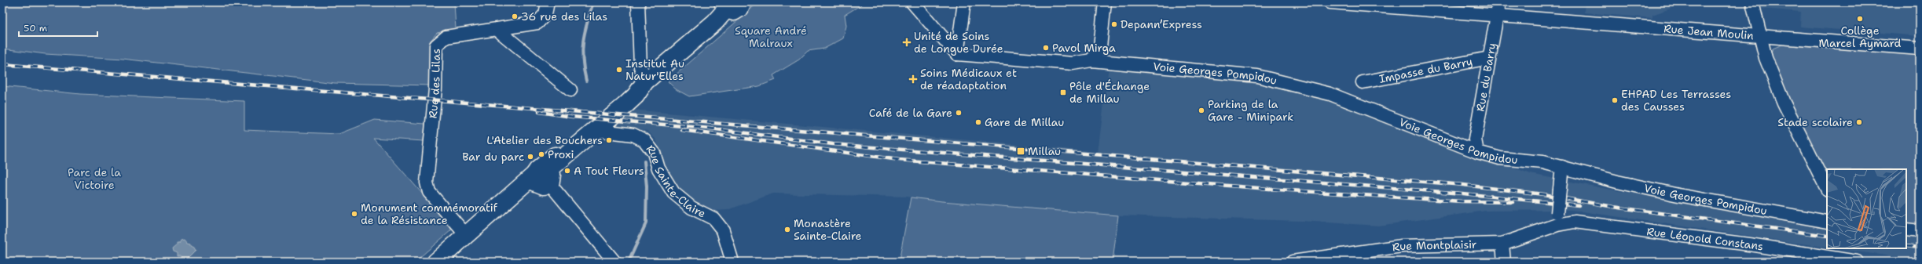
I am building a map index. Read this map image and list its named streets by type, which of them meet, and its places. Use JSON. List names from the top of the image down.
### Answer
{
  "streets": {
    "street": [
      "Rue Jean Moulin",
      "Impasse du Barry",
      "Voie Georges Pompidou",
      "Rue du Barry",
      "Rue des Lilas",
      "Rue Sainte-Claire",
      "Rue Léopold Constans",
      "Rue Montplaisir"
    ]
  },
  "crossings": [
    ["Rue Jean Moulin", "Rue du Barry"],
    ["Impasse du Barry", "Rue du Barry"],
    ["Voie Georges Pompidou", "Rue du Barry"],
    ["Rue Léopold Constans", "Rue Montplaisir"]
  ],
  "parks": ["Square André Malraux", "Parc de la Victoire"],
  "places": {
    "other": [
      "36 rue des Lilas",
      "Collège Marcel Aymard",
      "Depann’Express",
      "Pavol Mirga",
      "Institut Au Natur'Elles",
      "EHPAD Les Terrasses des Causses",
      "Parking de la Gare - Minipark",
      "Café de la Gare",
      "Gare de Millau",
      "Stade scolaire",
      "L'Atelier des Bouchers",
      "Proxi",
      "Bar du parc",
      "A Tout Fleurs",
      "Monument commémoratif de la Résistance",
      "Monastère Sainte-Claire"
    ],
    "health": ["Unité de Soins de Longue Durée", "Soins Médicaux et de réadaptation"],
    "transit": ["Pôle d'Échange de Millau", "Millau"]
  },
  "scale_bar": "50 m"
}
